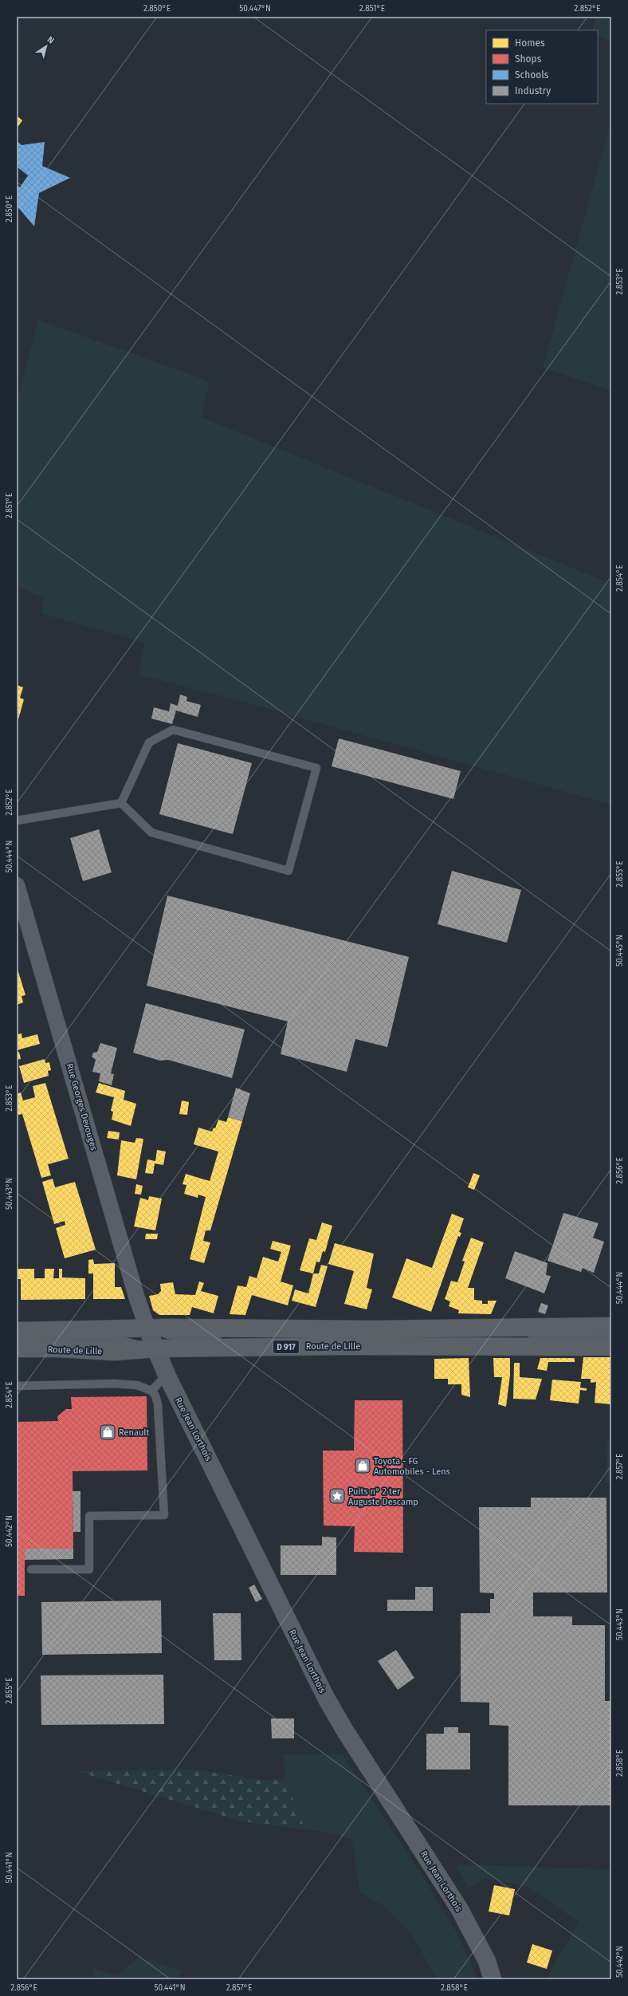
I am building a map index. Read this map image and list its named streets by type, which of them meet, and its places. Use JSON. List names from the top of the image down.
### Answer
{
  "streets": {
    "main road": ["Route de Lille", "D 917"],
    "street": ["Rue Georges Devouges", "Rue Jean Lorthois"]
  },
  "crossings": [
    ["Rue Georges Devouges", "Route de Lille"],
    ["Rue Georges Devouges", "Rue Jean Lorthois"],
    ["Route de Lille", "Rue Jean Lorthois"]
  ],
  "places": {
    "shop": ["Renault", "Toyota - FG Automobiles - Lens"],
    "place": ["Puits n° 2 ter Auguste Descamp"]
  },
  "legend": [
    "Homes",
    "Shops",
    "Schools",
    "Industry"
  ],
  "north": "top right",
  "coordinates": [
    "2.850°E",
    "50.447°N",
    "2.851°E",
    "2.852°E",
    "2.853°E",
    "2.854°E",
    "50.444°N",
    "2.855°E",
    "50.445°N",
    "2.856°E",
    "50.443°N",
    "2.857°E",
    "50.442°N",
    "2.858°E",
    "50.441°N"
  ]
}
